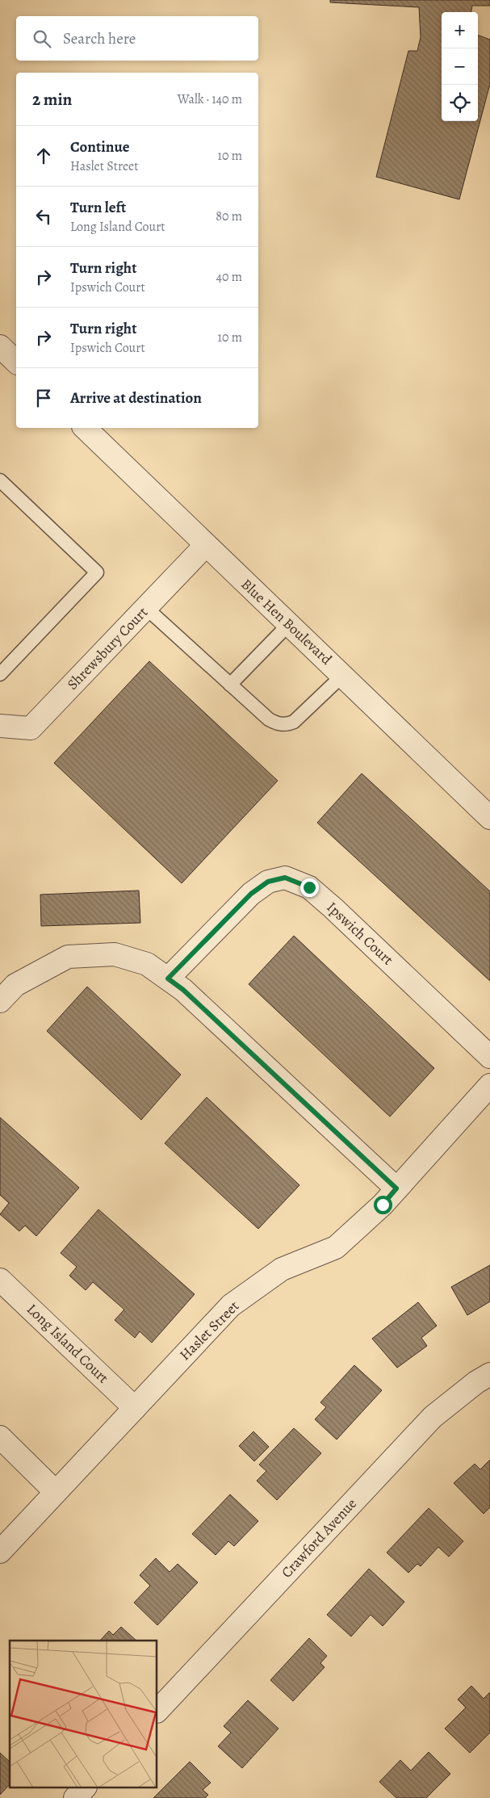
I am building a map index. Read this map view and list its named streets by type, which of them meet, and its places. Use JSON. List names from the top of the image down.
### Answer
{
  "streets": {
    "street": [
      "Blue Hen Boulevard",
      "Shrewsbury Court",
      "Ipswich Court",
      "Haslet Street",
      "Long Island Court",
      "Crawford Avenue"
    ]
  },
  "crossings": [
    ["Blue Hen Boulevard", "Shrewsbury Court"],
    ["Haslet Street", "Long Island Court"]
  ],
  "page": {
    "map_buttons": ["+", "−"],
    "search": "Search here",
    "heading": ["2 min", "Walk · 140 m"],
    "list": [
      ["Continue", "Haslet Street", "10 m"],
      ["Turn left", "Long Island Court", "80 m"],
      ["Turn right", "Ipswich Court", "40 m"],
      ["Turn right", "Ipswich Court", "10 m"],
      "Arrive at destination"
    ]
  }
}
